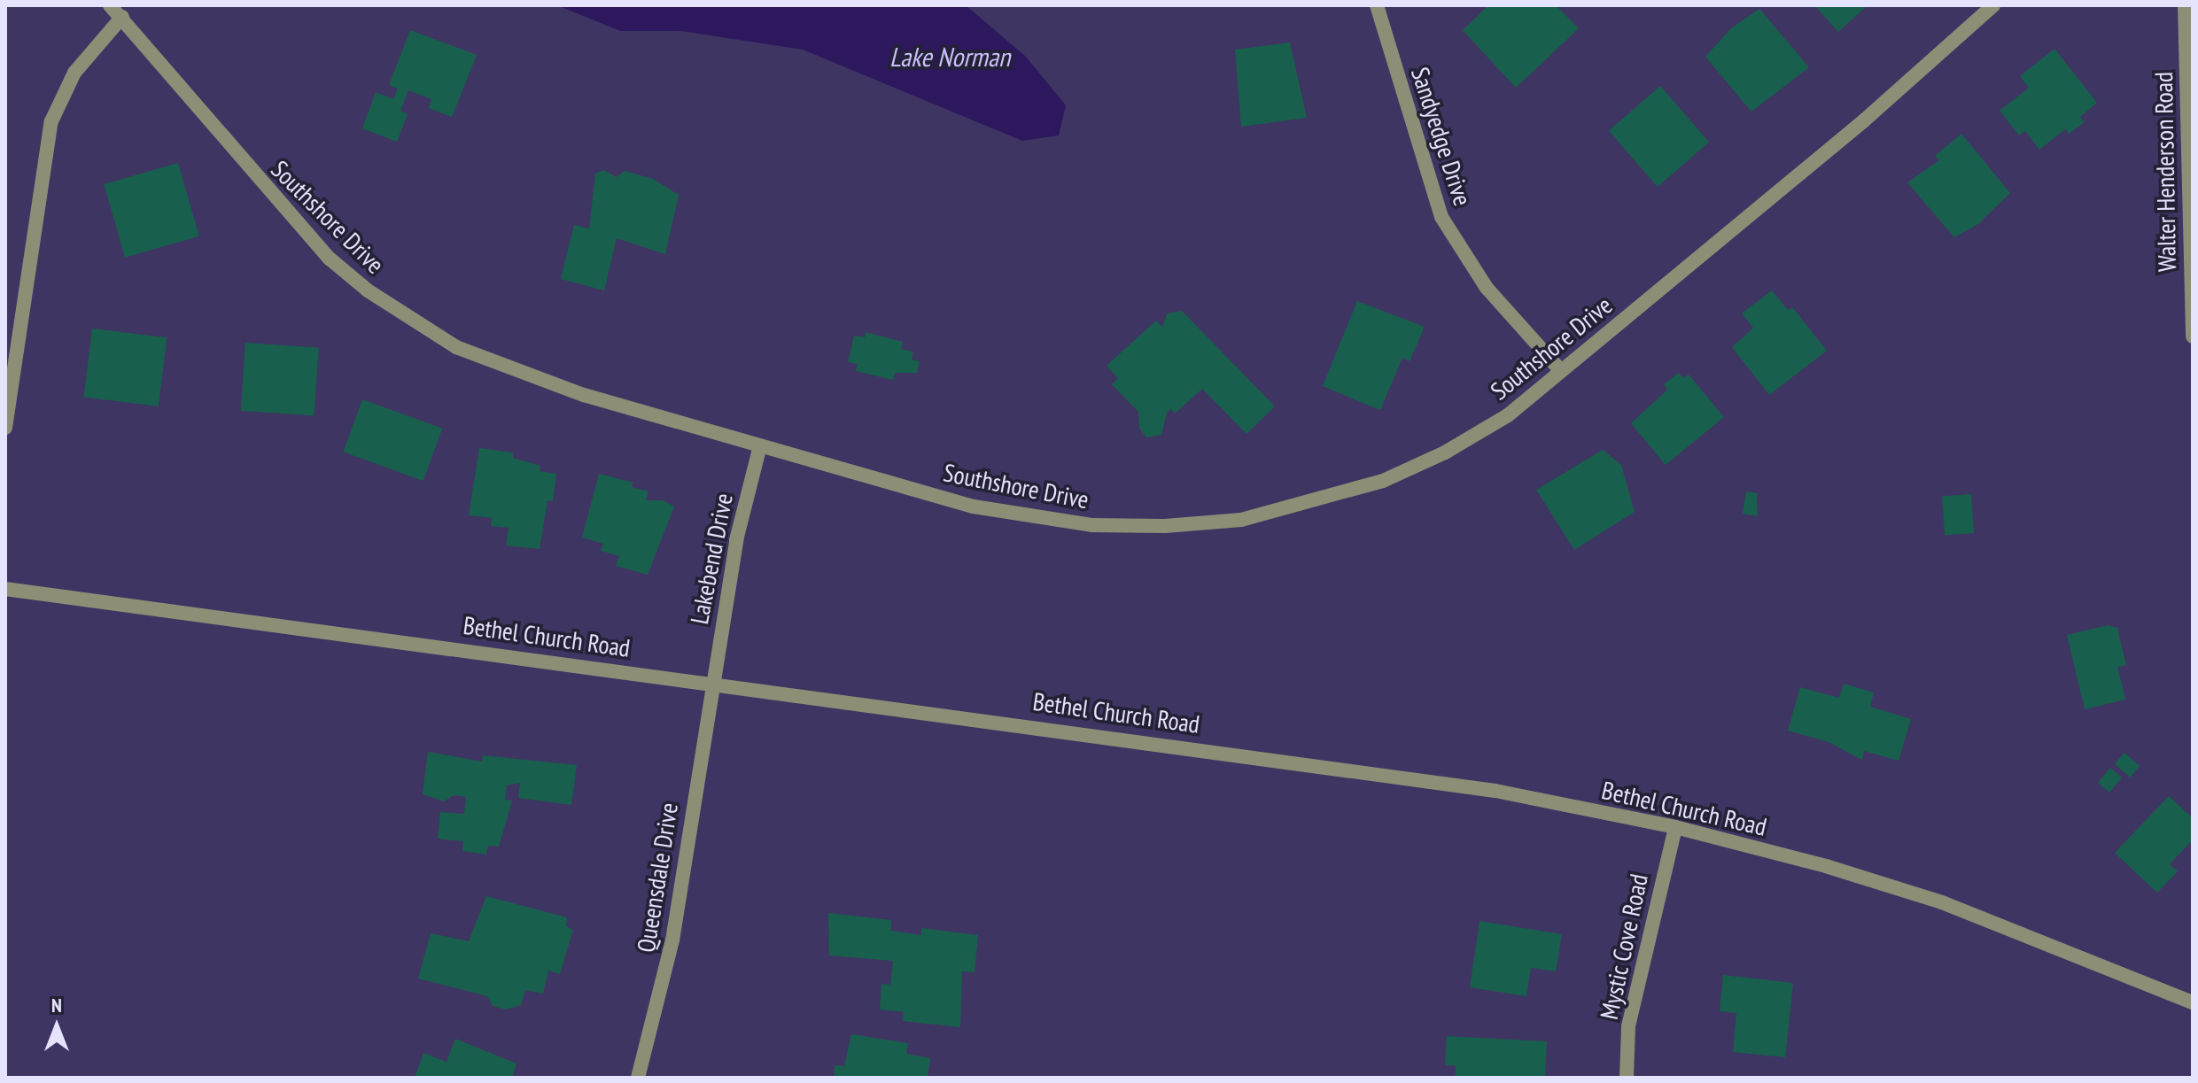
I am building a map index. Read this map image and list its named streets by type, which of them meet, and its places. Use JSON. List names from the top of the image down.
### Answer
{
  "streets": {
    "street": [
      "Sandyedge Drive",
      "Walter Henderson Road",
      "Southshore Drive",
      "Lakebend Drive",
      "Bethel Church Road",
      "Queensdale Drive",
      "Mystic Cove Road"
    ]
  },
  "crossings": [
    ["Sandyedge Drive", "Southshore Drive"],
    ["Southshore Drive", "Lakebend Drive"],
    ["Lakebend Drive", "Bethel Church Road"],
    ["Lakebend Drive", "Queensdale Drive"],
    ["Bethel Church Road", "Queensdale Drive"],
    ["Bethel Church Road", "Mystic Cove Road"]
  ],
  "water": ["Lake Norman"],
  "north": "top"
}
